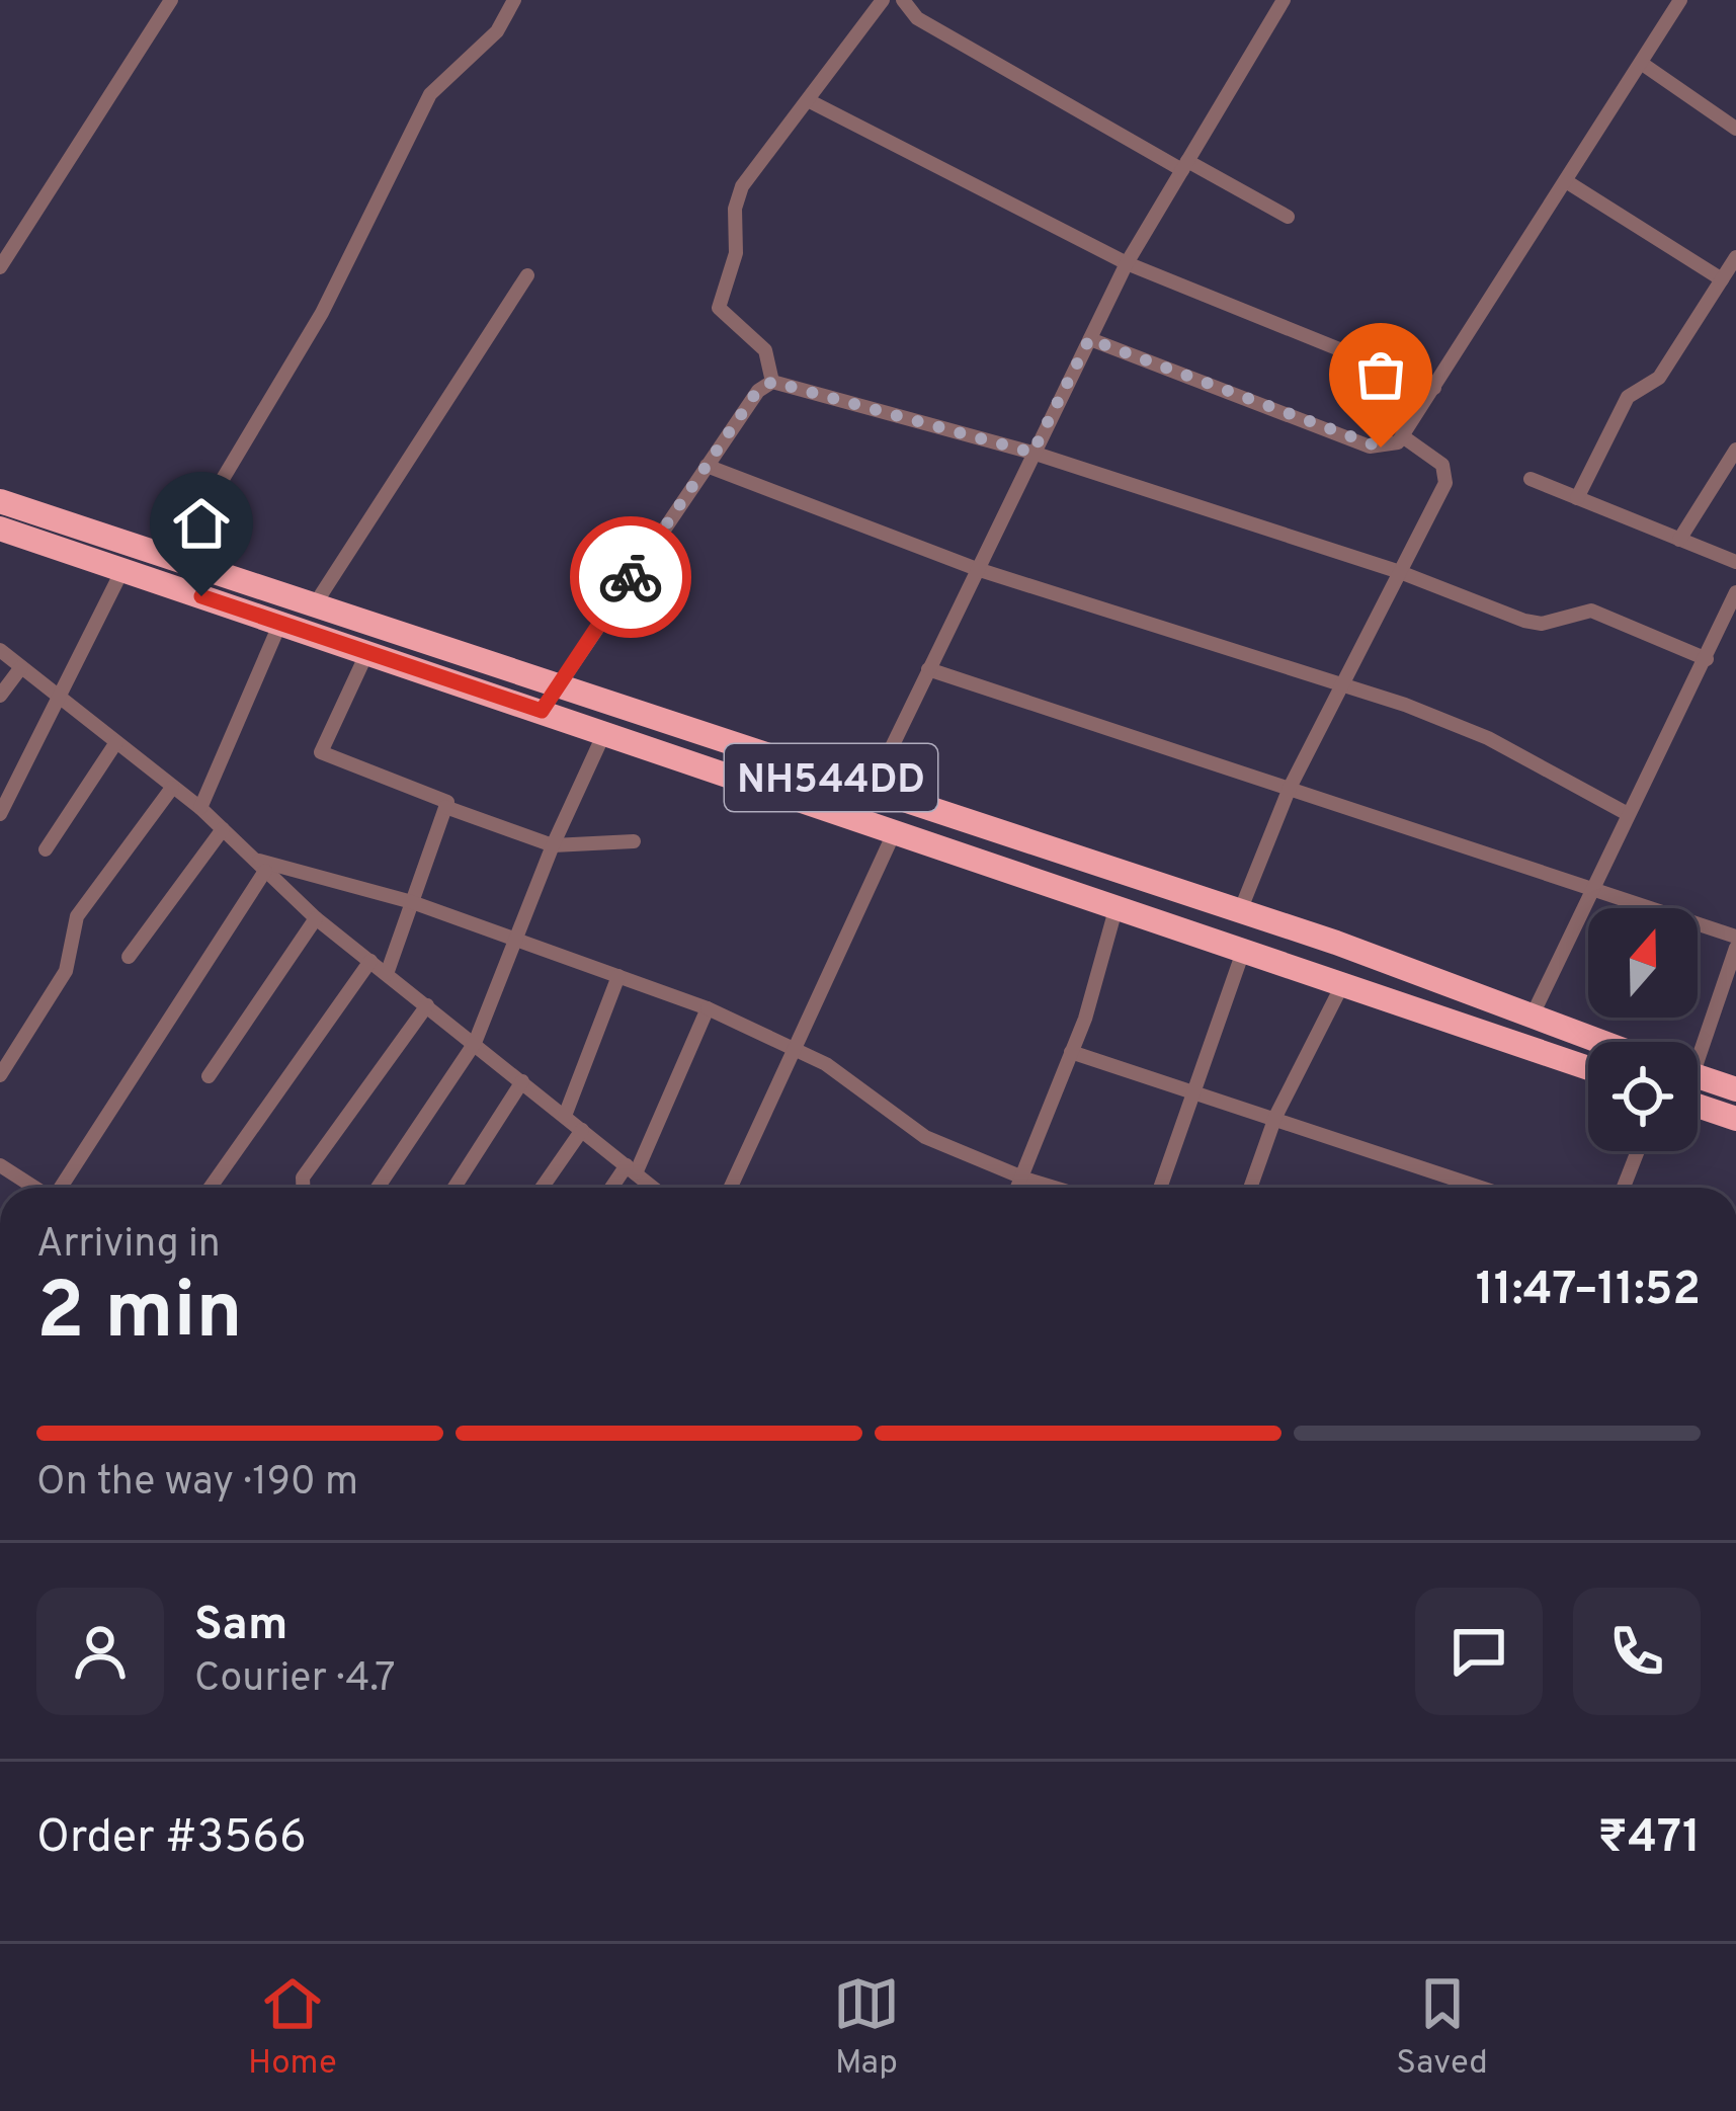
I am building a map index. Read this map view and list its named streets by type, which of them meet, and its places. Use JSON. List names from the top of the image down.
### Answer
{
  "streets": {
    "highway": ["NH544DD"]
  },
  "north": "top",
  "page": {
    "heading": ["2 min", "Arriving in", "11:47–11:52"],
    "panel": [
      "Sam",
      "Courier · 4.7",
      "Order #3566",
      "₹471"
    ],
    "bar": "On the way · 190 m",
    "tabs": ["Home", "Map", "Saved"]
  }
}
